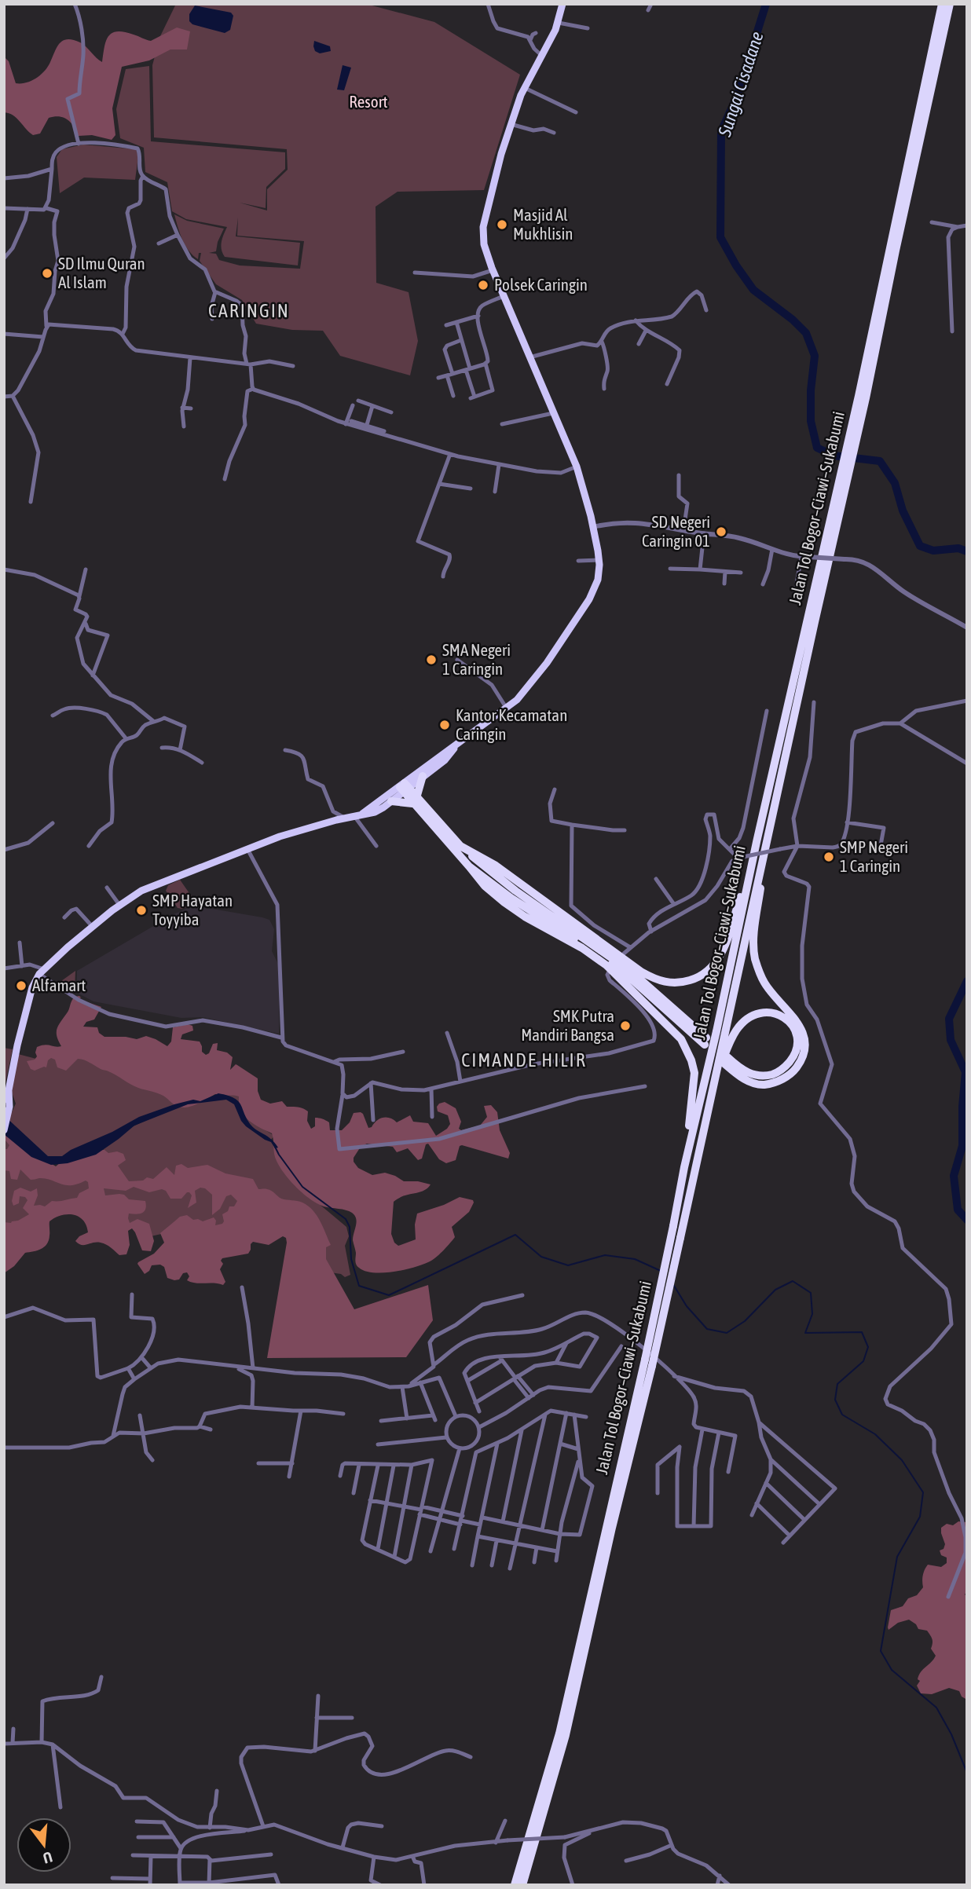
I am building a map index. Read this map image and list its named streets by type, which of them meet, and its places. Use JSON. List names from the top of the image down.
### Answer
{
  "streets": {
    "highway": ["Jalan Tol Bogor–Ciawi–Sukabumi"]
  },
  "districts": ["CARINGIN", "CIMANDE HILIR"],
  "water": ["Sungai Cisadane"],
  "parks": ["Resort"],
  "places": [
    "Masjid Al Mukhlisin",
    "SD Ilmu Quran Al Islam",
    "Polsek Caringin",
    "SD Negeri Caringin 01",
    "SMA Negeri 1 Caringin",
    "Kantor Kecamatan Caringin",
    "SMP Negeri 1 Caringin",
    "SMP Hayatan Toyyiba",
    "Alfamart",
    "SMK Putra Mandiri Bangsa"
  ],
  "north": "bottom"
}
